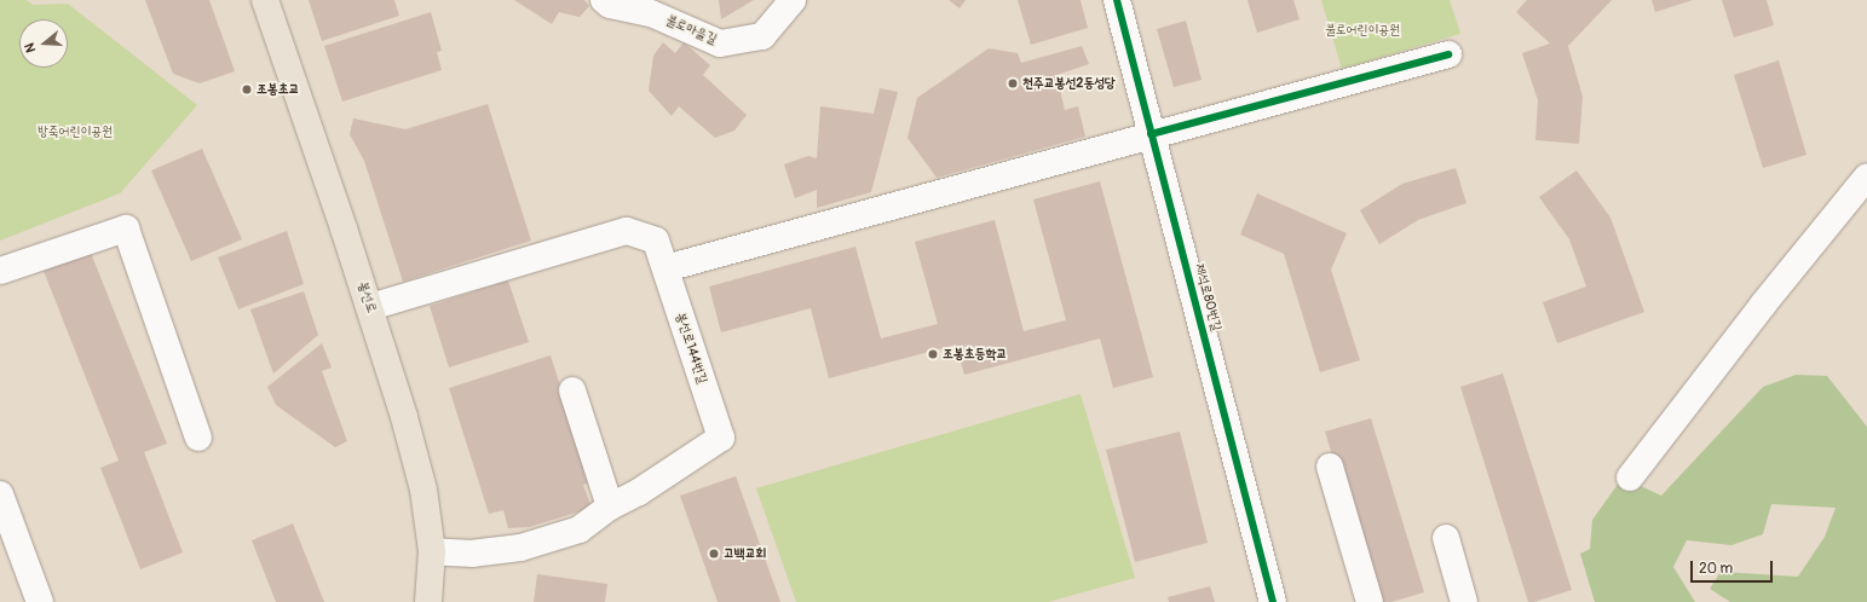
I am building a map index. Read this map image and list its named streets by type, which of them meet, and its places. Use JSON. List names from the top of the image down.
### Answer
{
  "streets": {
    "main road": ["봉선로"],
    "street": ["불로마을길", "제석로80번길", "봉선로144번길"]
  },
  "crossings": [
    ["봉선로", "봉선로144번길"]
  ],
  "parks": ["불로어린이공원", "방죽어린이공원"],
  "places": [
    "천주교봉선2동성당",
    "조봉초교",
    "조봉초등학교",
    "고백교회"
  ],
  "scale_bar": "20 m",
  "north": "left"
}
